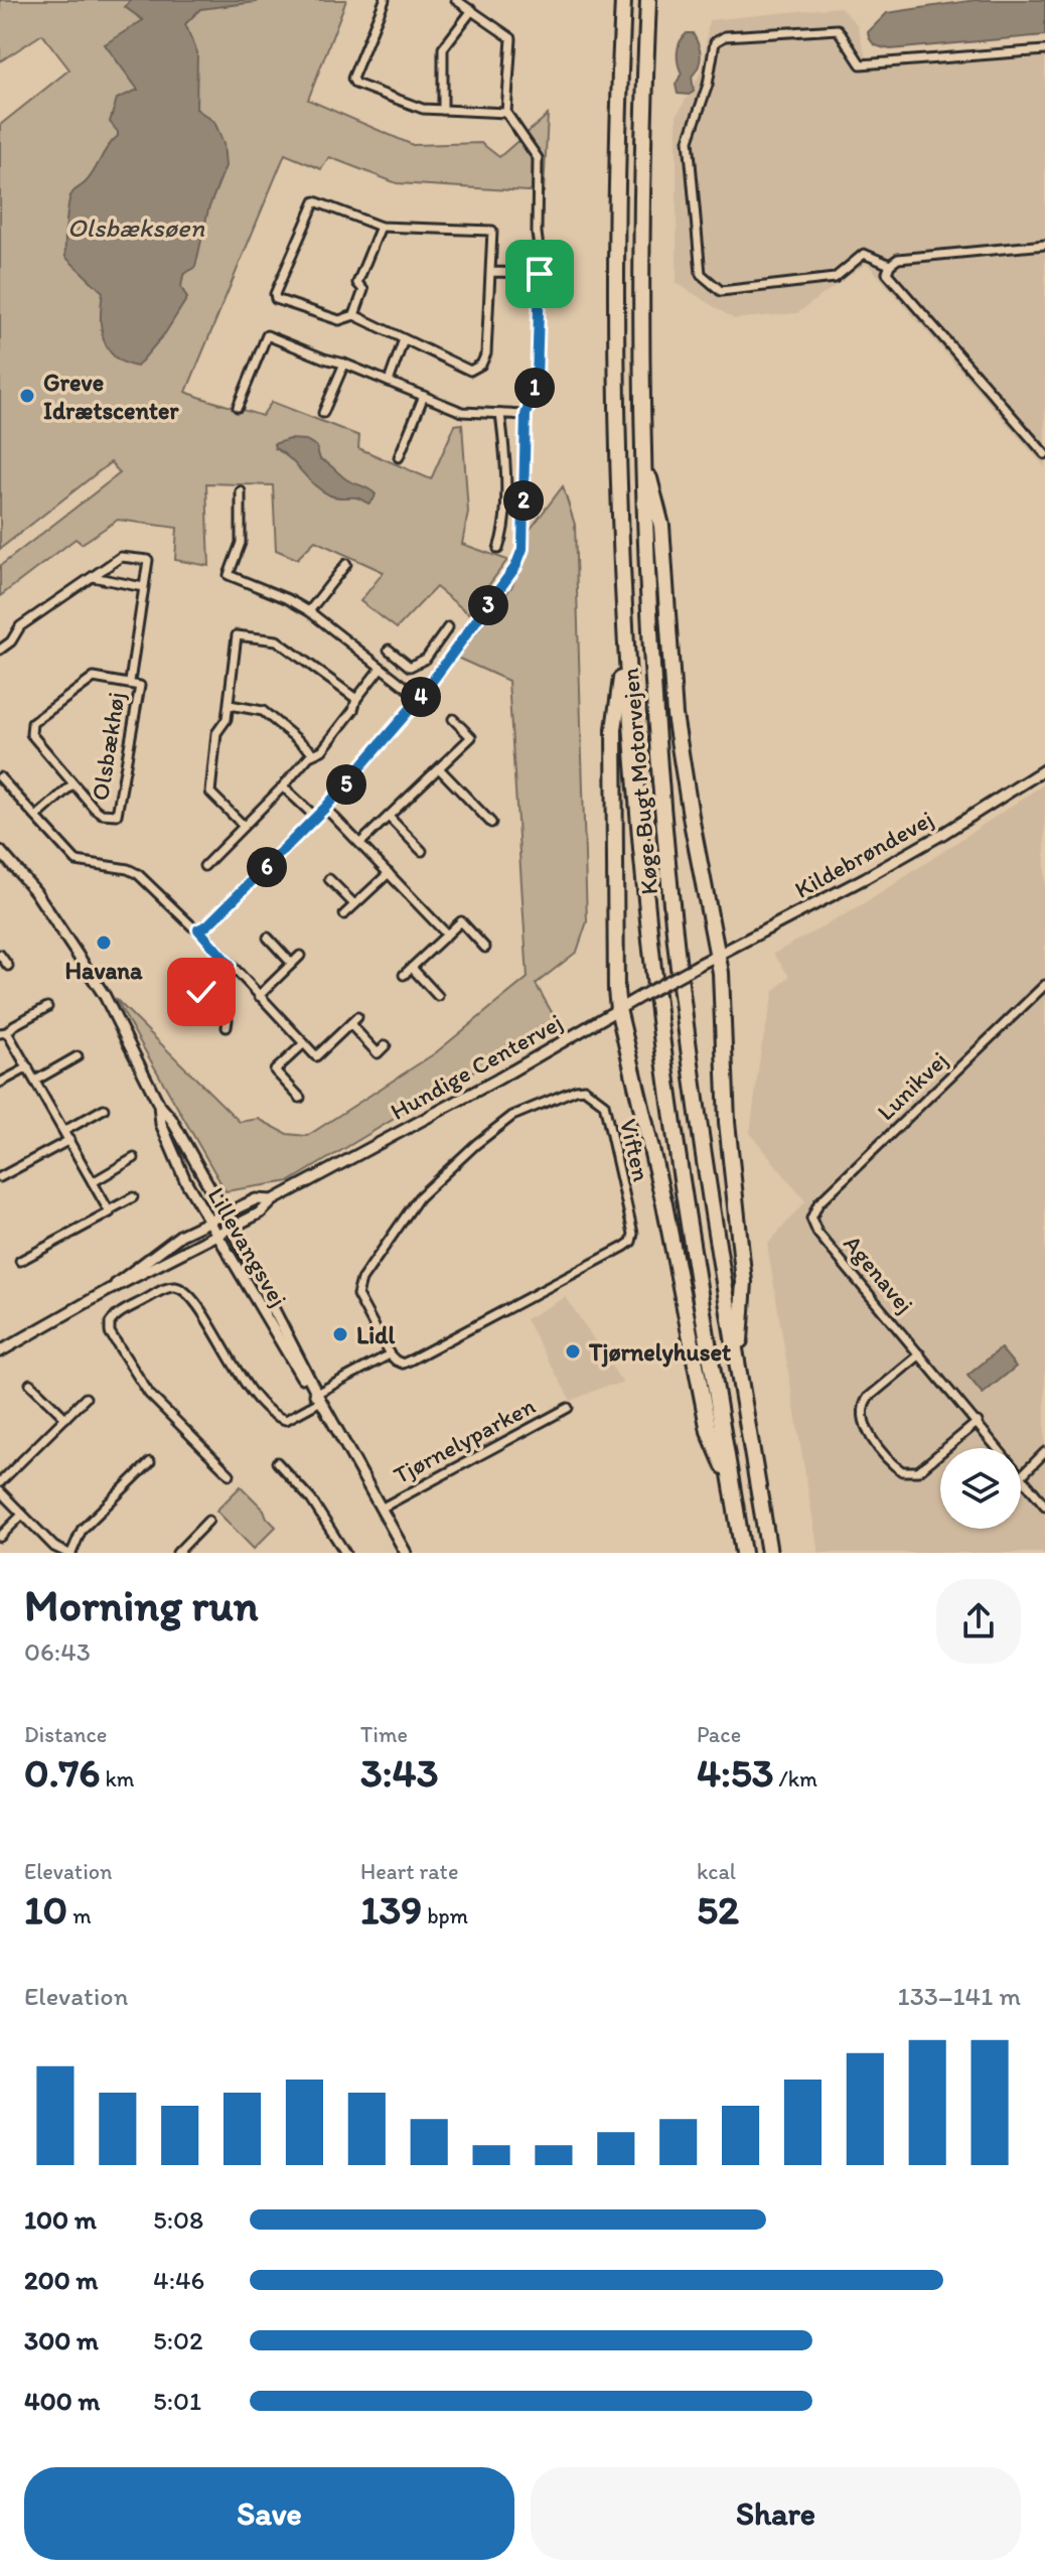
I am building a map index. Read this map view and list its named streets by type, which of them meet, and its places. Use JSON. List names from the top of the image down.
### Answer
{
  "streets": {
    "highway": ["Køge Bugt Motorvejen"],
    "street": [
      "Olsbækhøj",
      "Kildebrøndevej",
      "Hundige Centervej",
      "Lunikvej",
      "Viften",
      "Lillevangsvej",
      "Agenavej",
      "Tjørnelyparken"
    ]
  },
  "crossings": [
    ["Kildebrøndevej", "Hundige Centervej"],
    ["Hundige Centervej", "Lillevangsvej"],
    ["Lunikvej", "Agenavej"],
    ["Viften", "Lillevangsvej"],
    ["Lillevangsvej", "Tjørnelyparken"]
  ],
  "water": ["Olsbæksøen"],
  "places": [
    "Greve Idrætscenter",
    "Havana",
    "Lidl",
    "Tjørnelyhuset"
  ],
  "page": {
    "pins": [
      "1",
      "2",
      "3",
      "4",
      "5",
      "6"
    ],
    "heading": ["Morning run", "06:43"],
    "stats": [
      ["Distance", "0.76 km"],
      ["Time", "3:43"],
      ["Pace", "4:53 /km"],
      ["Elevation", "10 m"],
      ["Heart rate", "139 bpm"],
      ["kcal", "52"]
    ],
    "chart": ["Elevation", "133–141 m"],
    "list": [
      {
        "name": "100 m",
        "note": "5:08"
      },
      {
        "name": "200 m",
        "note": "4:46"
      },
      {
        "name": "300 m",
        "note": "5:02"
      },
      {
        "name": "400 m",
        "note": "5:01"
      }
    ],
    "buttons": ["Save", "Share"]
  }
}
